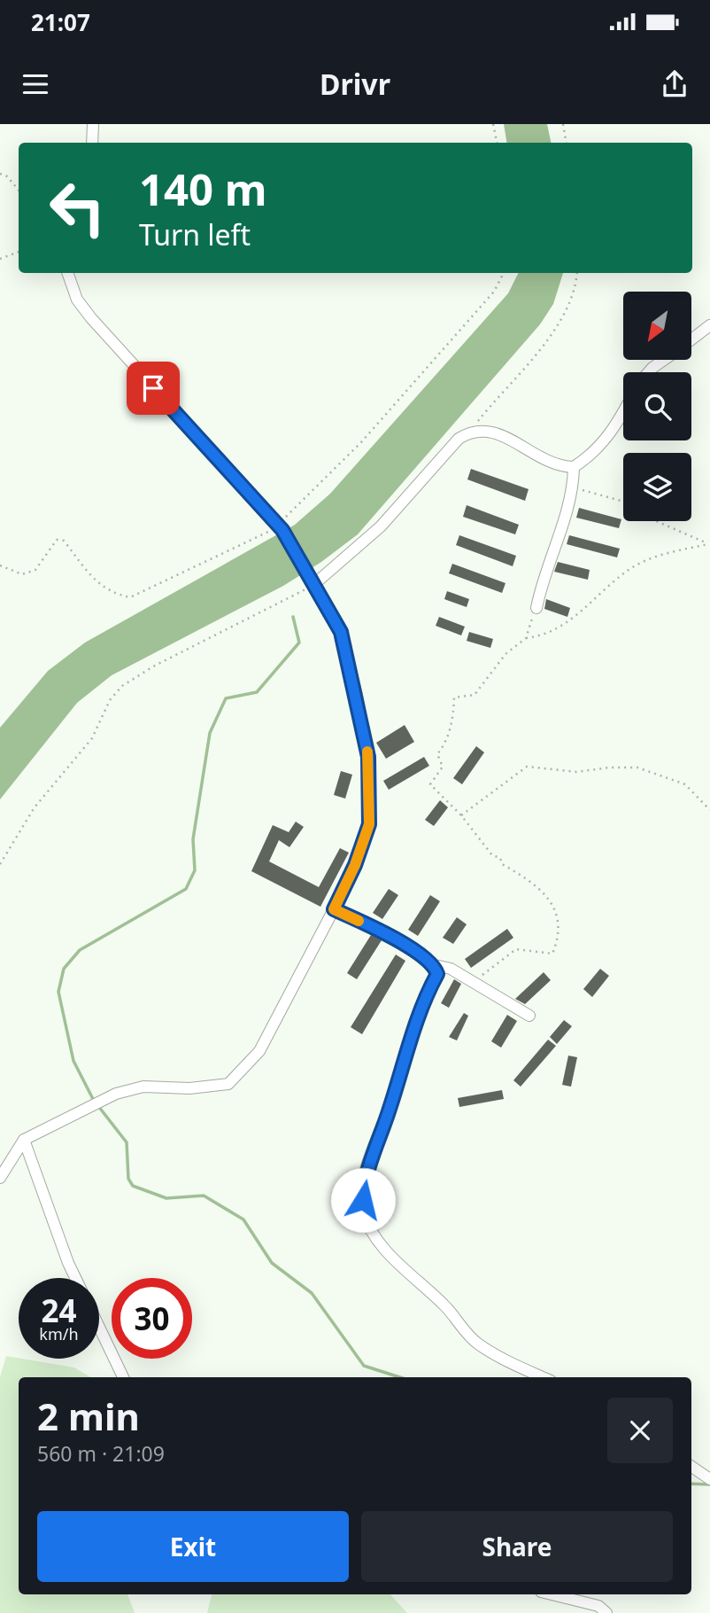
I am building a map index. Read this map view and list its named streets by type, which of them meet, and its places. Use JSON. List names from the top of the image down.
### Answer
{
  "north": "bottom left",
  "page": {
    "status": "21:07",
    "header": "Drivr",
    "turn": ["140 m", "Turn left"],
    "speed": "24 km/h",
    "limit": "30",
    "heading": ["2 min", "560 m · 21:09"],
    "buttons": ["Exit", "Share"]
  }
}
